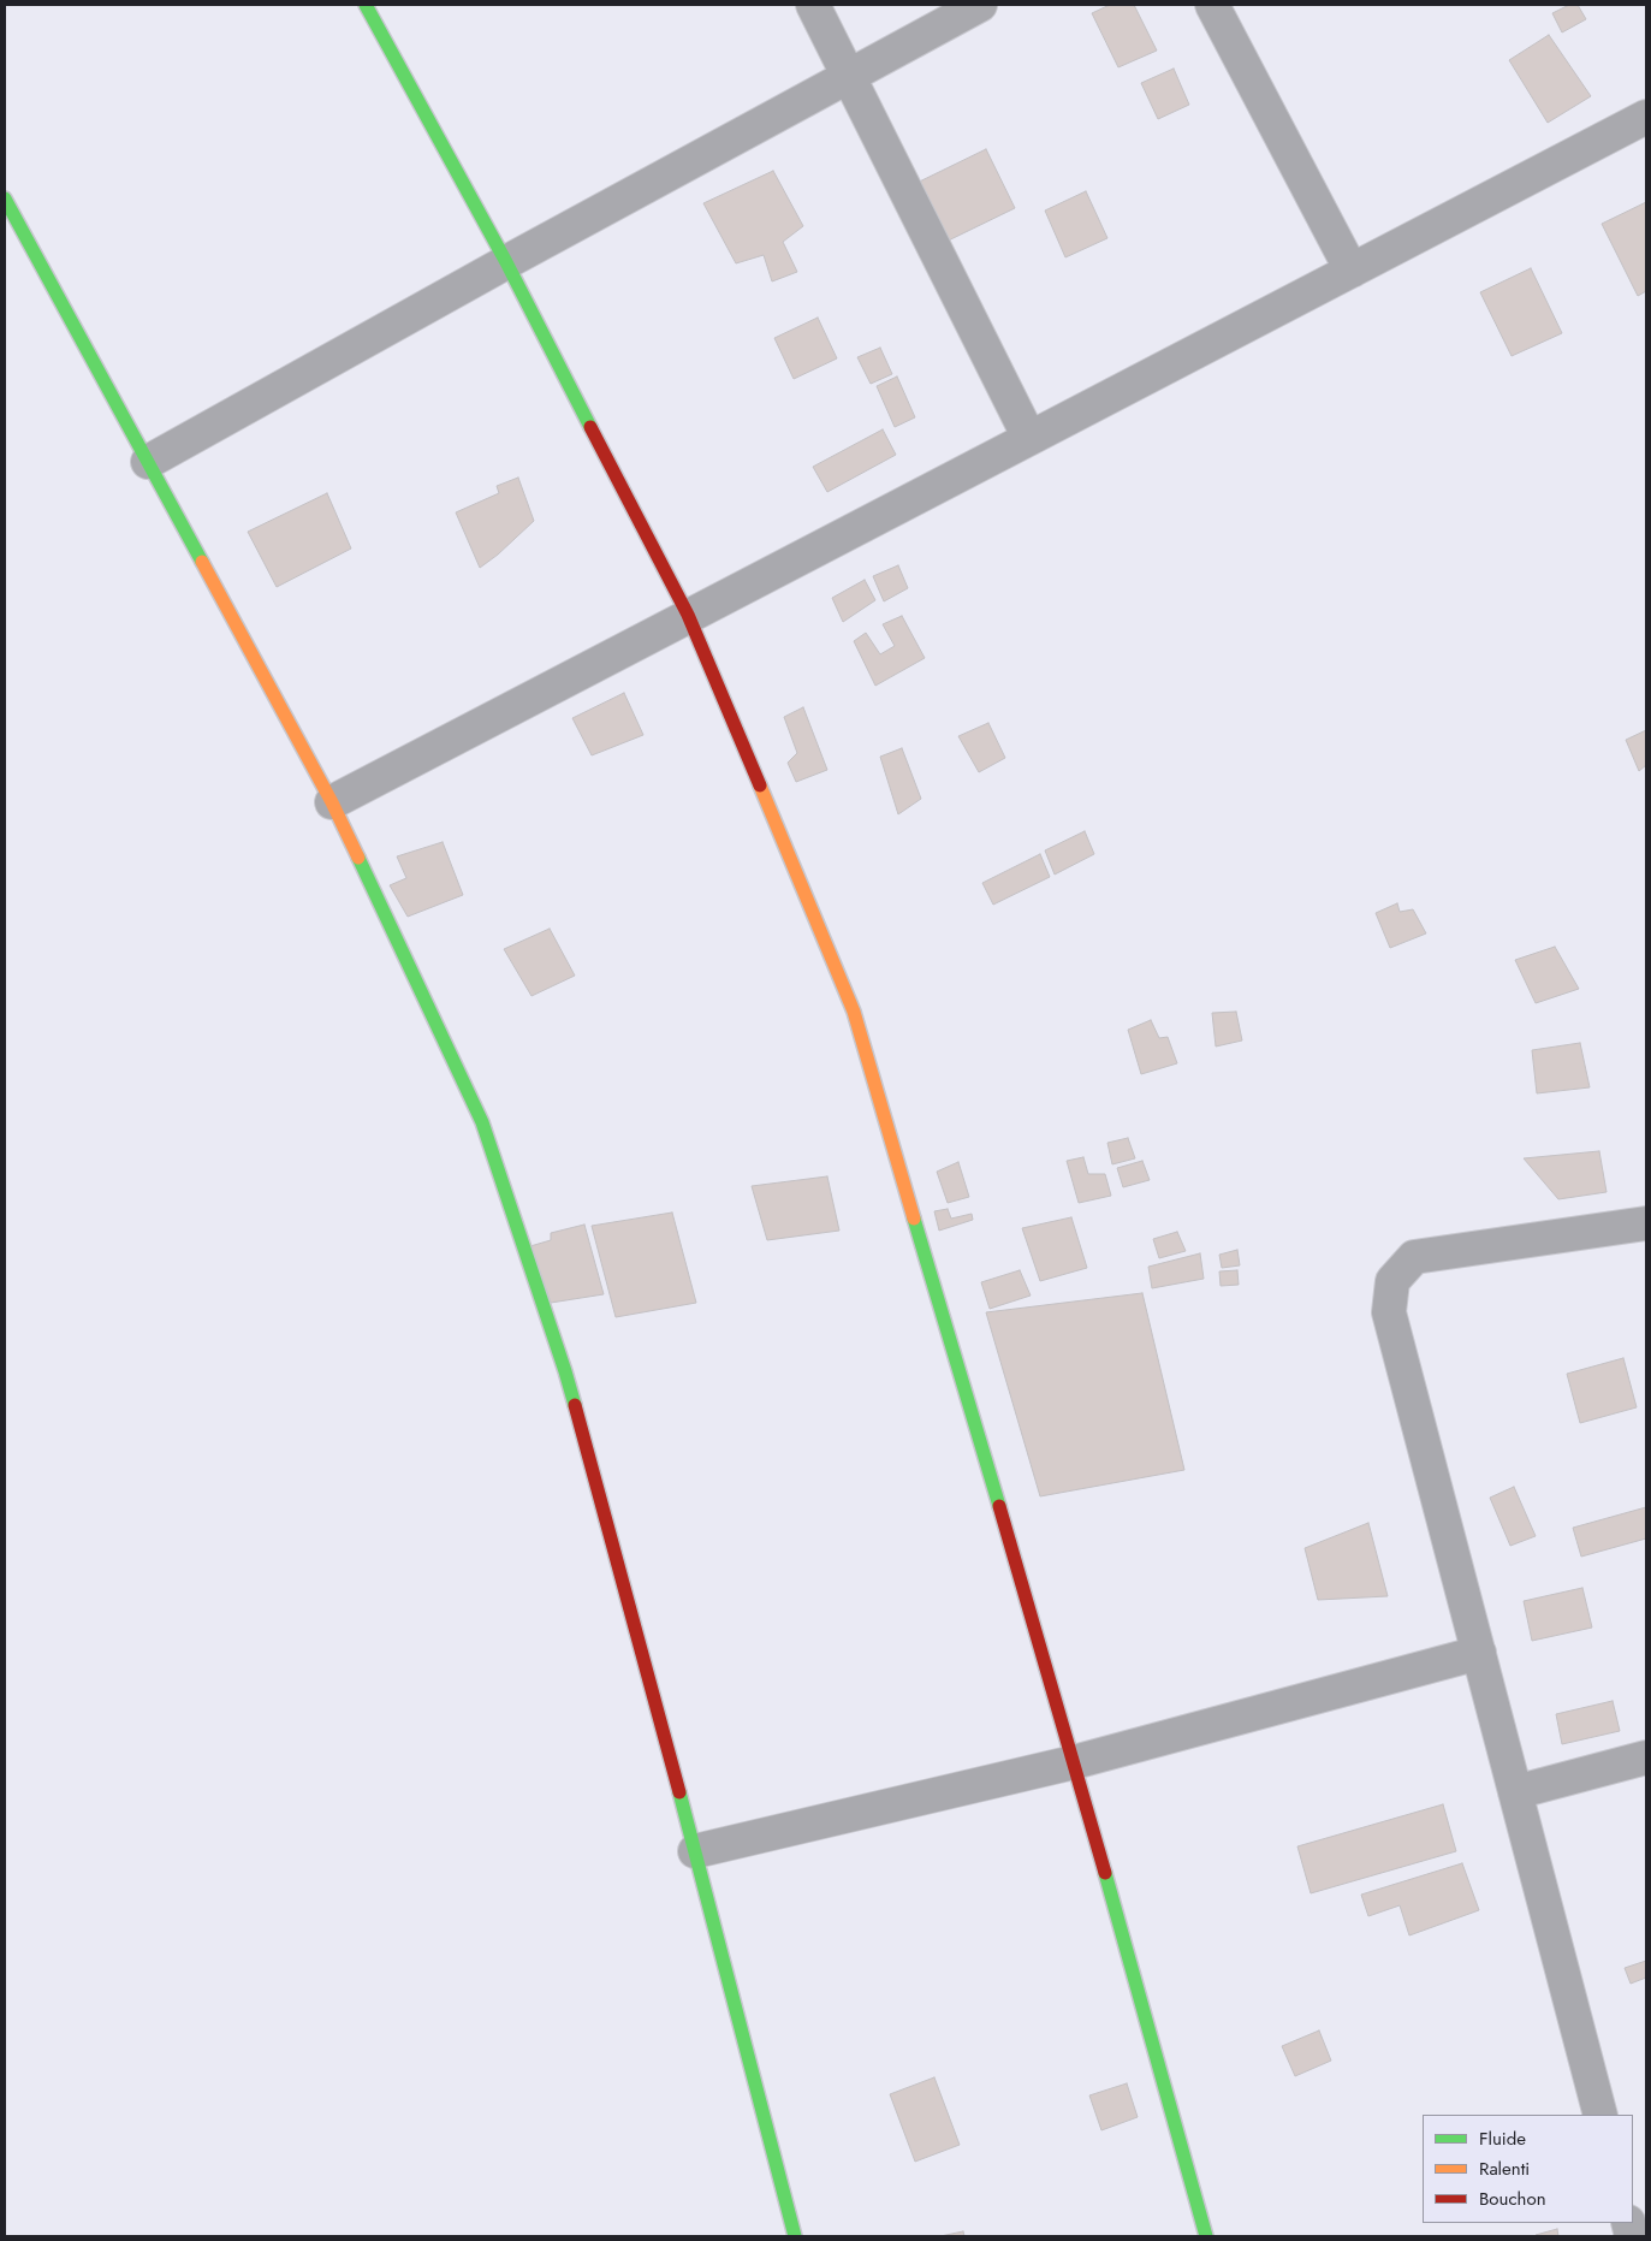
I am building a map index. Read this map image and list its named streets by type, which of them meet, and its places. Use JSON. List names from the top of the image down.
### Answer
{
  "legend": ["Fluide", "Ralenti", "Bouchon"]
}
